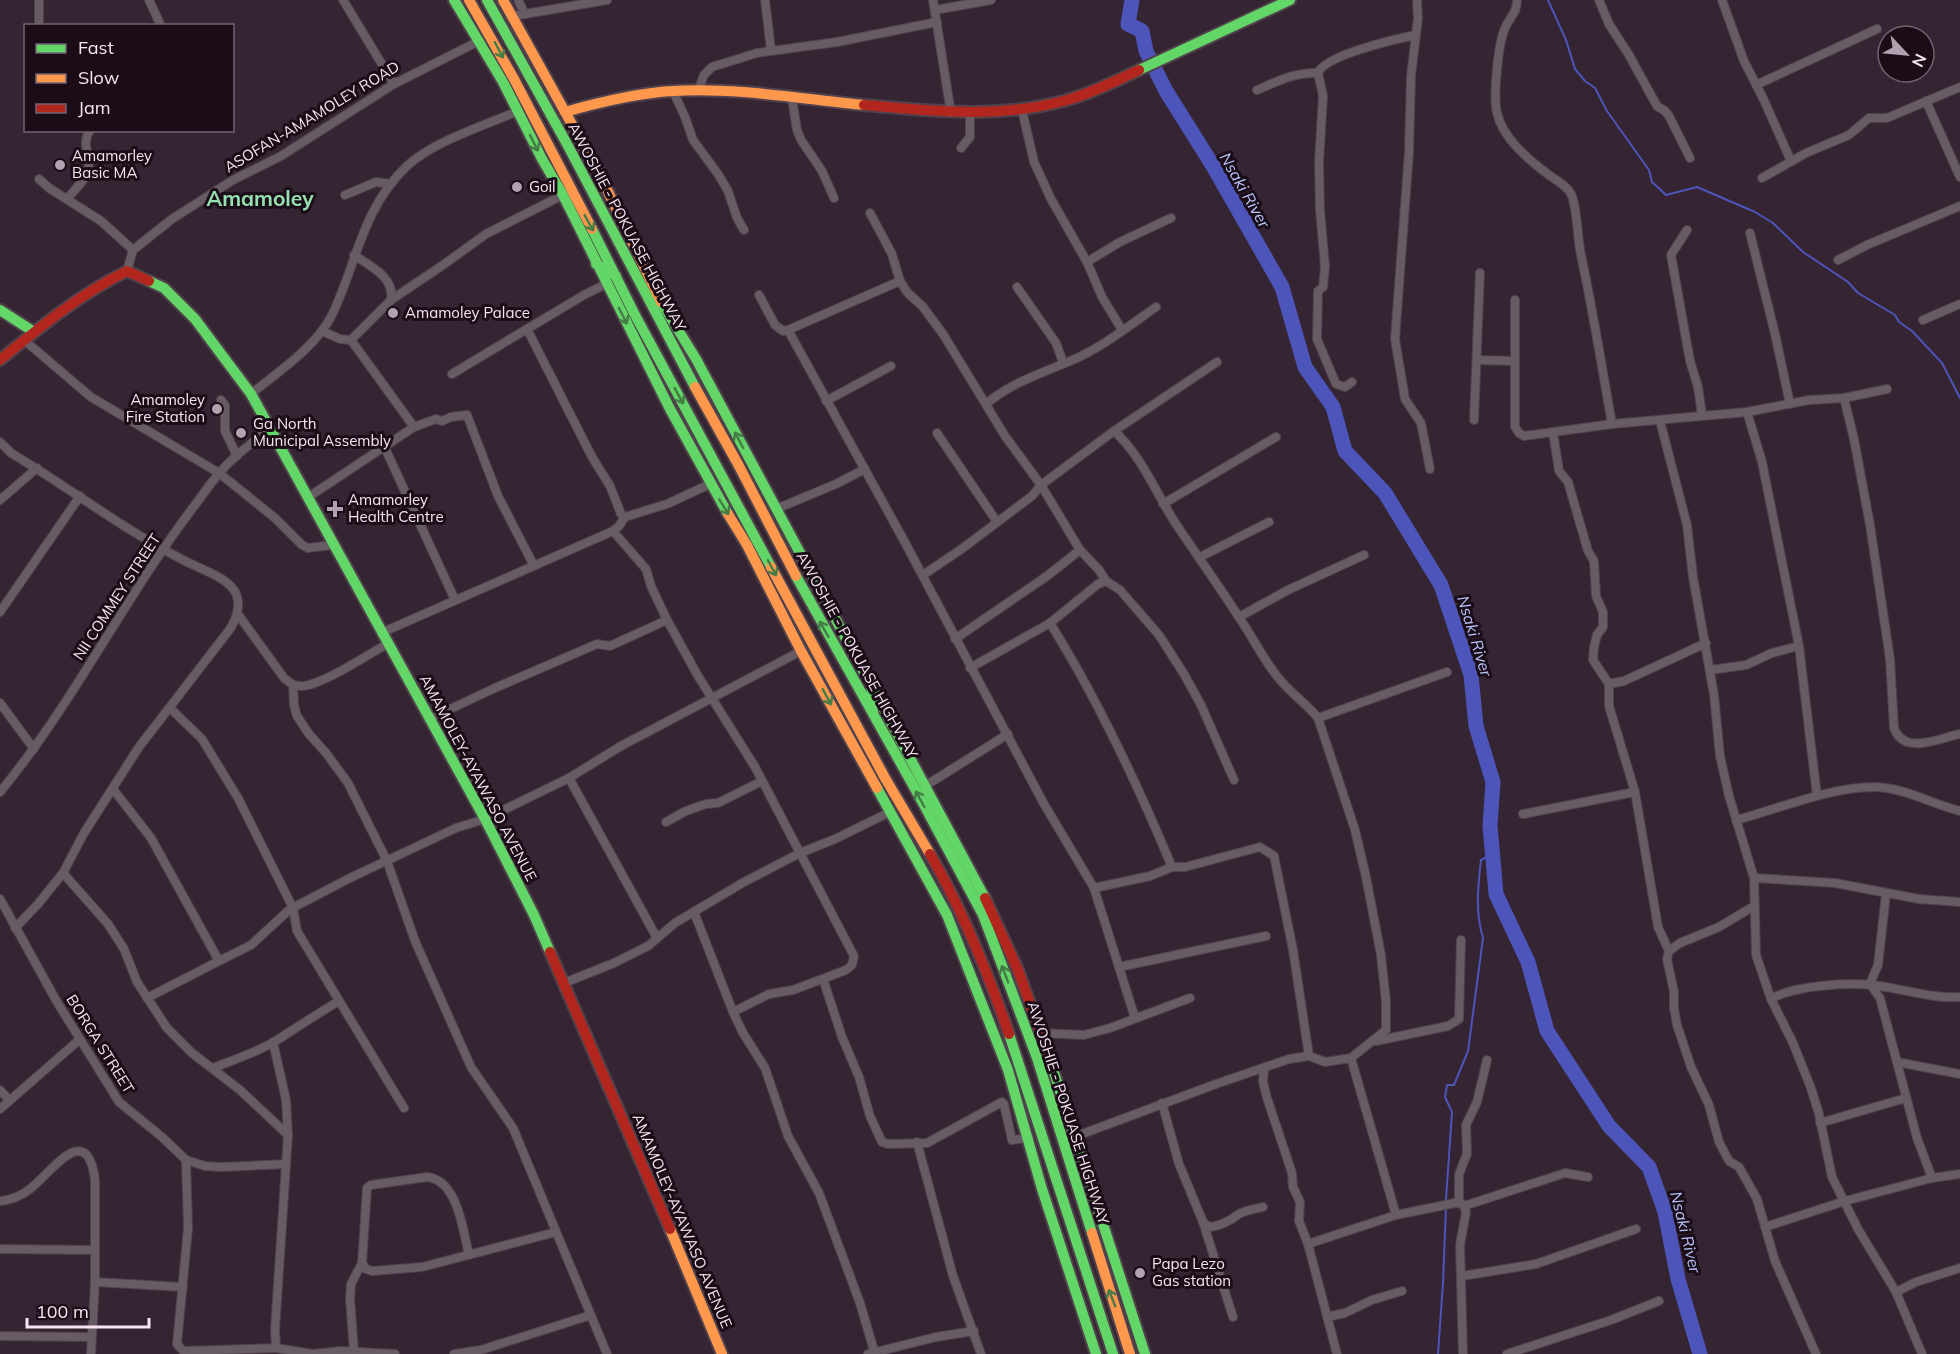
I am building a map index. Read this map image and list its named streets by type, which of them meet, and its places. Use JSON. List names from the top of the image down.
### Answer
{
  "streets": {
    "street": [
      "ASOFAN-AMAMOLEY ROAD",
      "AWOSHIE - POKUASE HIGHWAY",
      "NII COMMEY STREET",
      "AMAMOLEY-AYAWASO AVENUE",
      "BORGA STREET"
    ]
  },
  "crossings": [
    ["NII COMMEY STREET", "AMAMOLEY-AYAWASO AVENUE"]
  ],
  "districts": ["Amamoley"],
  "water": ["Nsaki River"],
  "places": {
    "other": [
      "Amamorley Basic MA",
      "Goil",
      "Amamoley Palace",
      "Amamoley Fire Station",
      "Ga North Municipal Assembly",
      "Papa Lezo Gas station"
    ],
    "health": ["Amamorley Health Centre"]
  },
  "legend": ["Fast", "Slow", "Jam"],
  "scale_bar": "100 m",
  "north": "bottom right"
}
